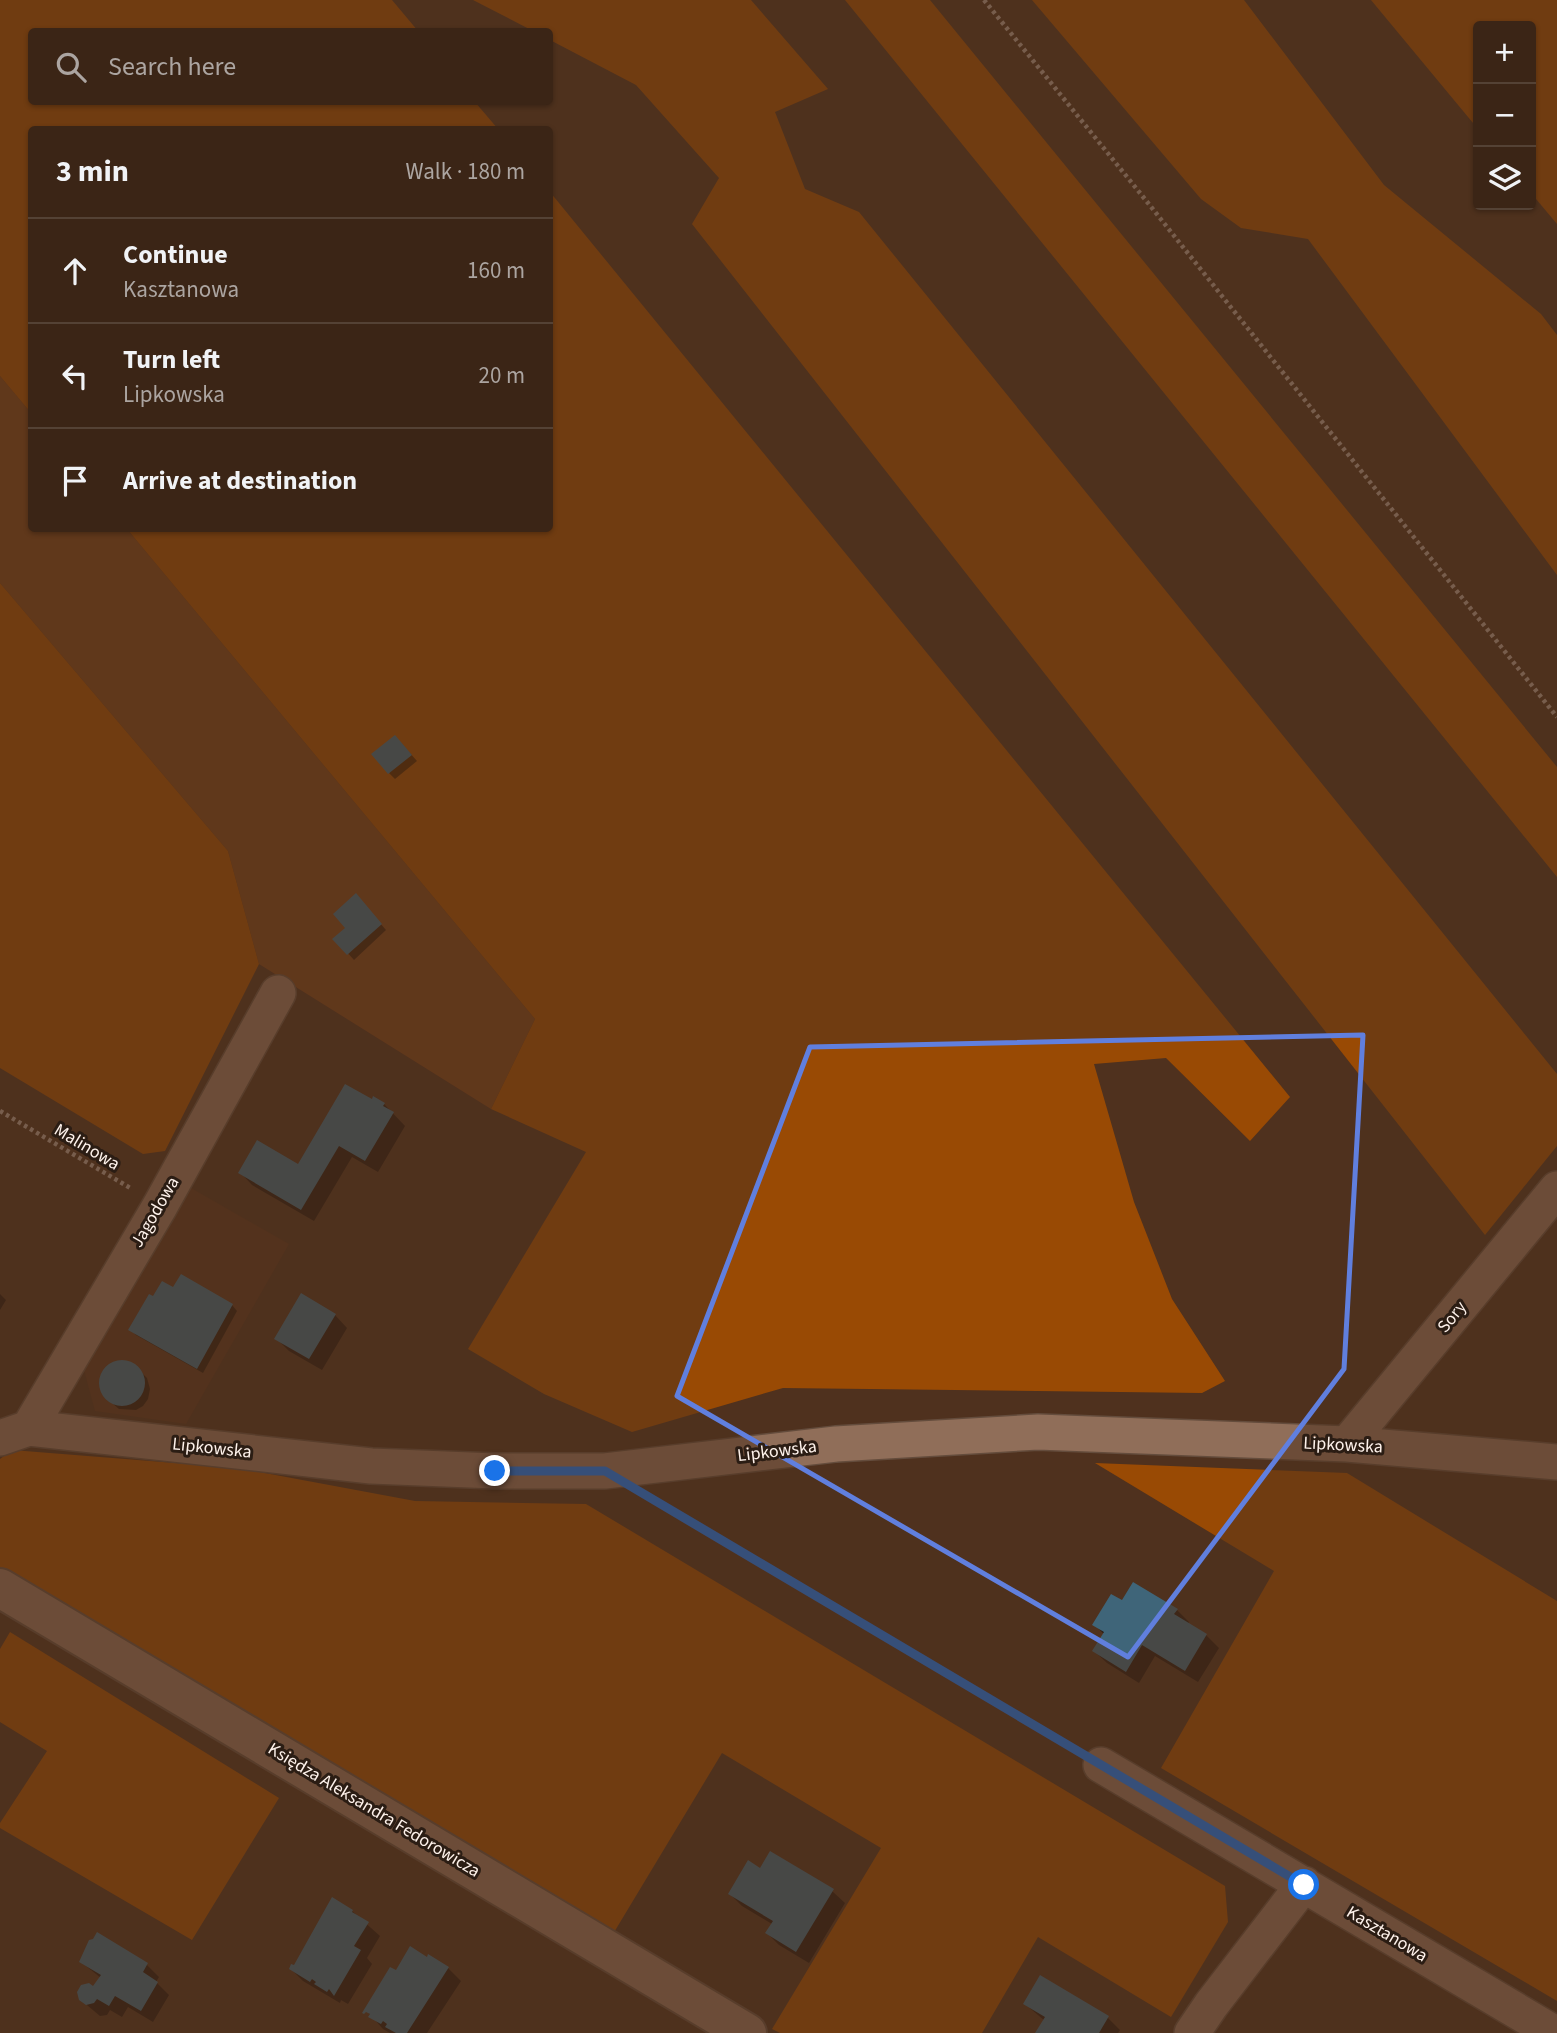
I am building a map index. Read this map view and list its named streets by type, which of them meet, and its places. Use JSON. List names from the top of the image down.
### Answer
{
  "streets": {
    "street": [
      "Jagodowa",
      "Sory",
      "Lipkowska",
      "Księdza Aleksandra Fedorowicza",
      "Kasztanowa"
    ],
    "path": ["Malinowa"]
  },
  "crossings": [
    ["Malinowa", "Jagodowa"],
    ["Jagodowa", "Lipkowska"],
    ["Sory", "Lipkowska"]
  ],
  "page": {
    "map_buttons": ["+", "−"],
    "search": "Search here",
    "heading": ["3 min", "Walk · 180 m"],
    "list": [
      ["Continue", "Kasztanowa", "160 m"],
      ["Turn left", "Lipkowska", "20 m"],
      "Arrive at destination"
    ]
  }
}
